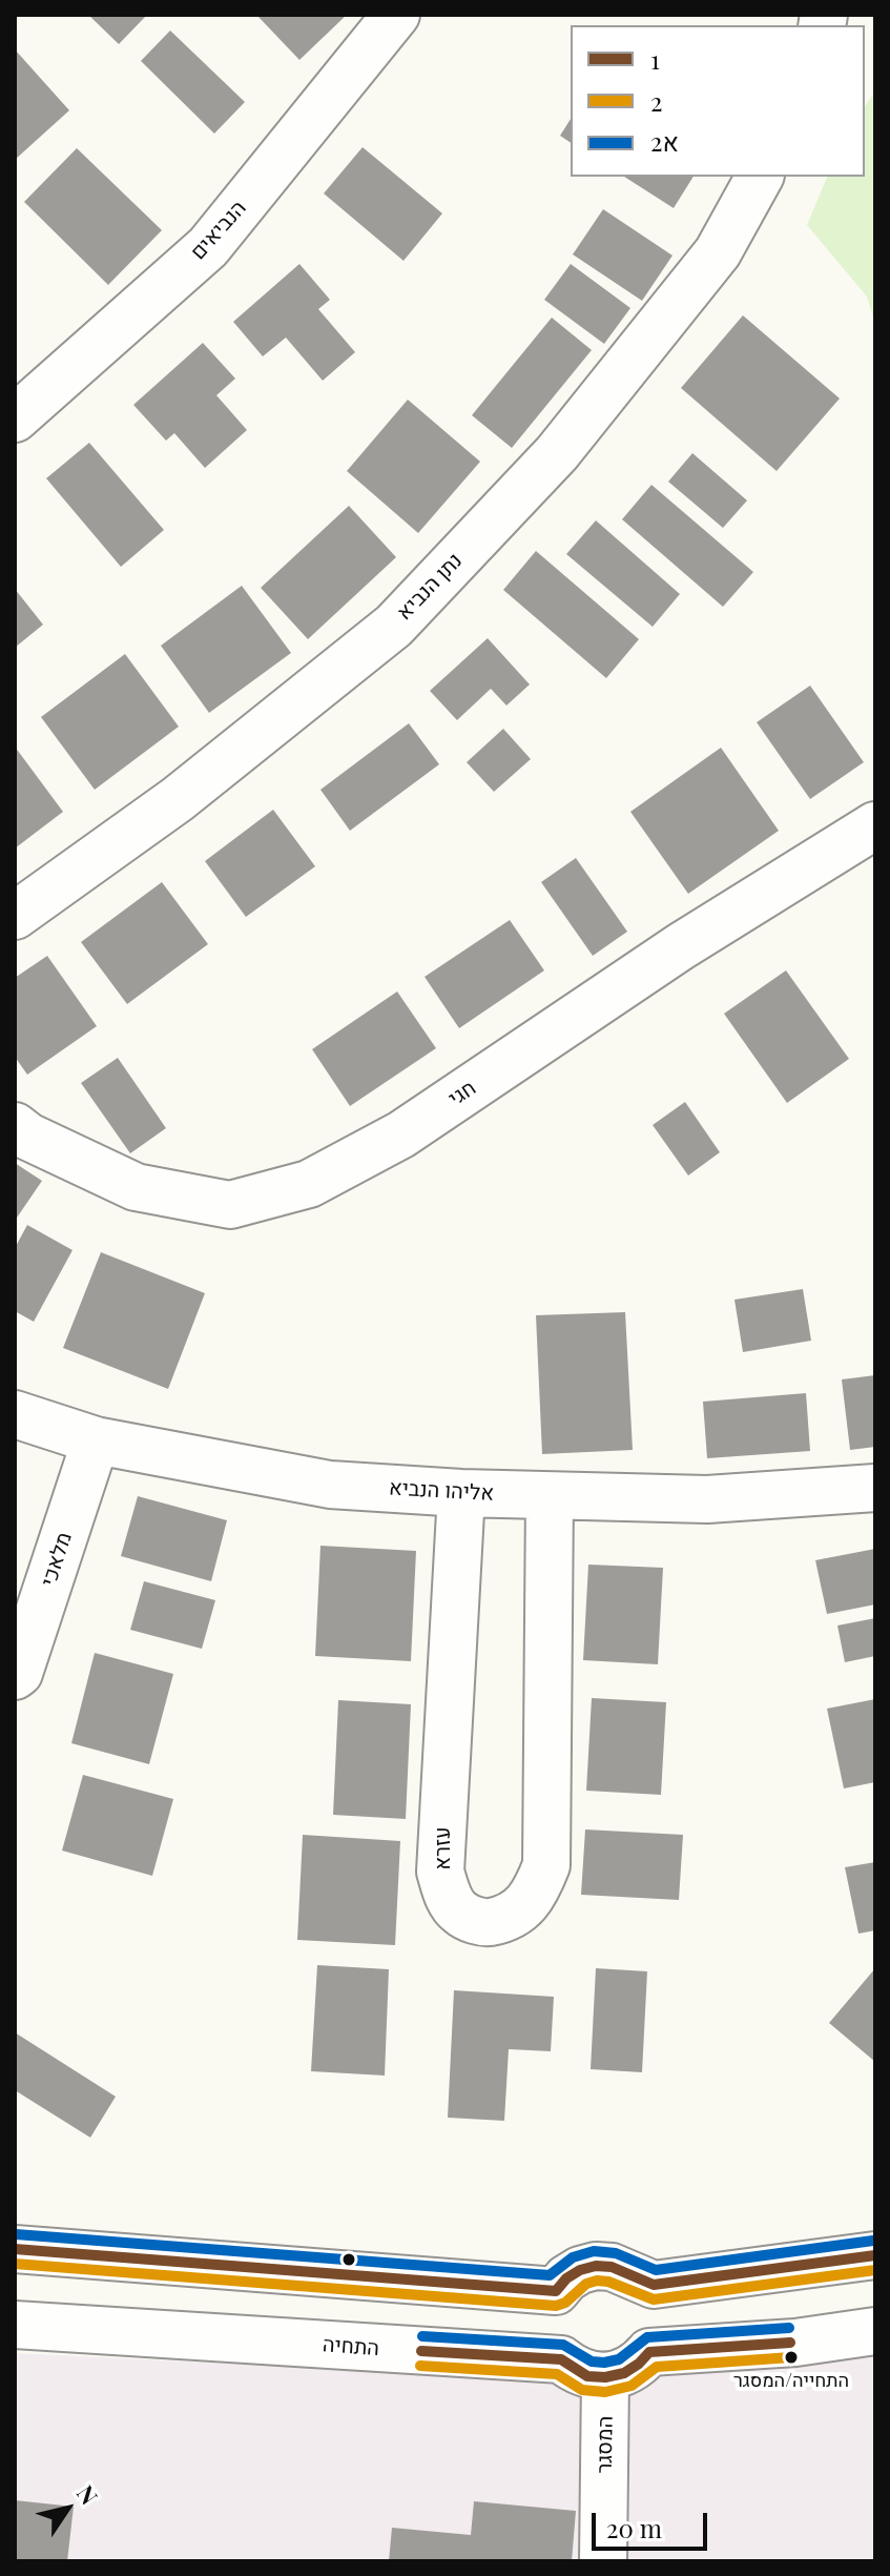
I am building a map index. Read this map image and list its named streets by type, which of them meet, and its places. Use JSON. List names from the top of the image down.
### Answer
{
  "streets": {
    "street": [
      "הנביאים",
      "נתן הנביא",
      "חגי",
      "אליהו הנביא",
      "מלאכי",
      "עזרא",
      "התחיה",
      "המסגר"
    ]
  },
  "crossings": [
    ["אליהו הנביא", "מלאכי"],
    ["אליהו הנביא", "עזרא"],
    ["התחיה", "המסגר"]
  ],
  "places": ["התחייה/המסגר"],
  "lines": ["transit line 2א", "transit line 1", "transit line 2"],
  "legend": ["1", "2", "2א"],
  "scale_bar": "20 m",
  "north": "top right"
}
